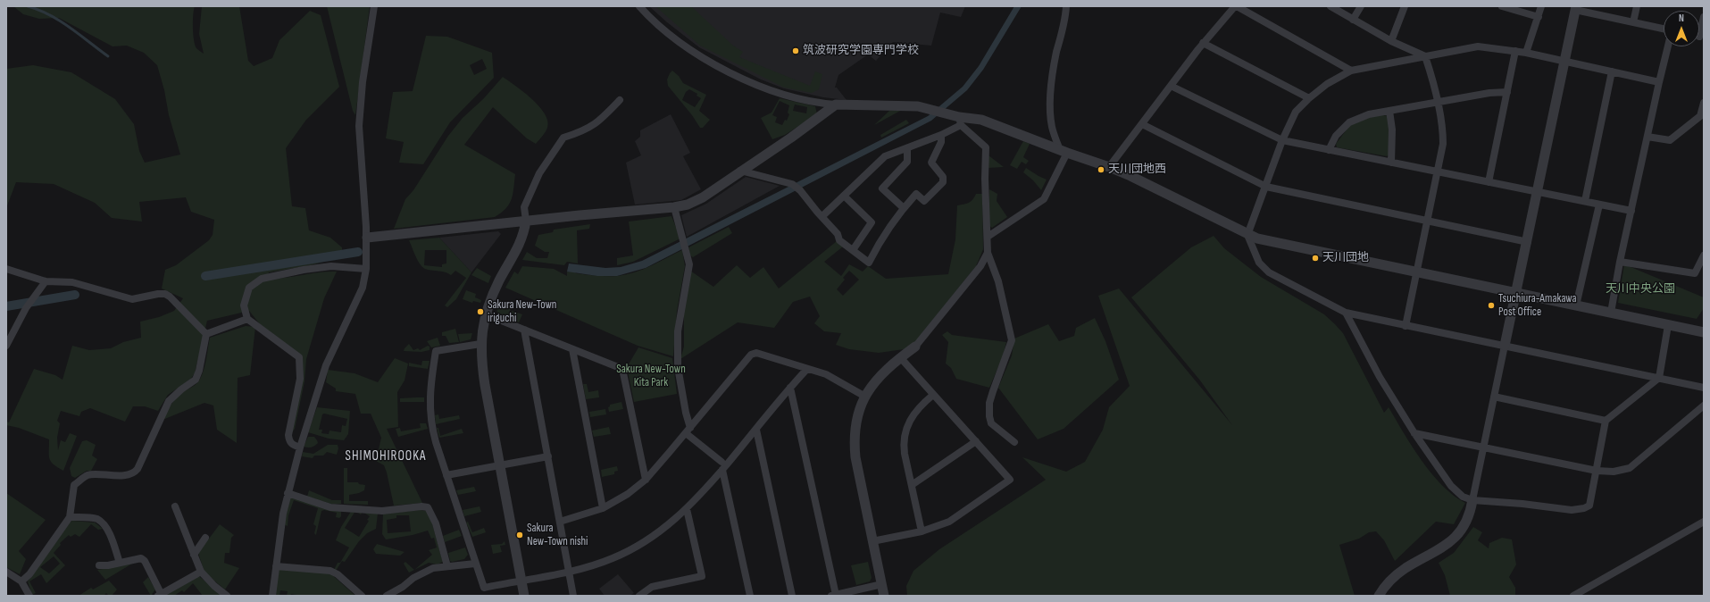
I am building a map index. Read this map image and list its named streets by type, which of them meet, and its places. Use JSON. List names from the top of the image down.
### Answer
{
  "districts": ["SHIMOHIROOKA"],
  "parks": ["天川中央公園", "Sakura New-Town Kita Park"],
  "places": [
    "筑波研究学園専門学校",
    "天川団地西",
    "天川団地",
    "Tsuchiura-Amakawa Post Office",
    "Sakura New-Town iriguchi",
    "Sakura New-Town nishi"
  ],
  "north": "top"
}
